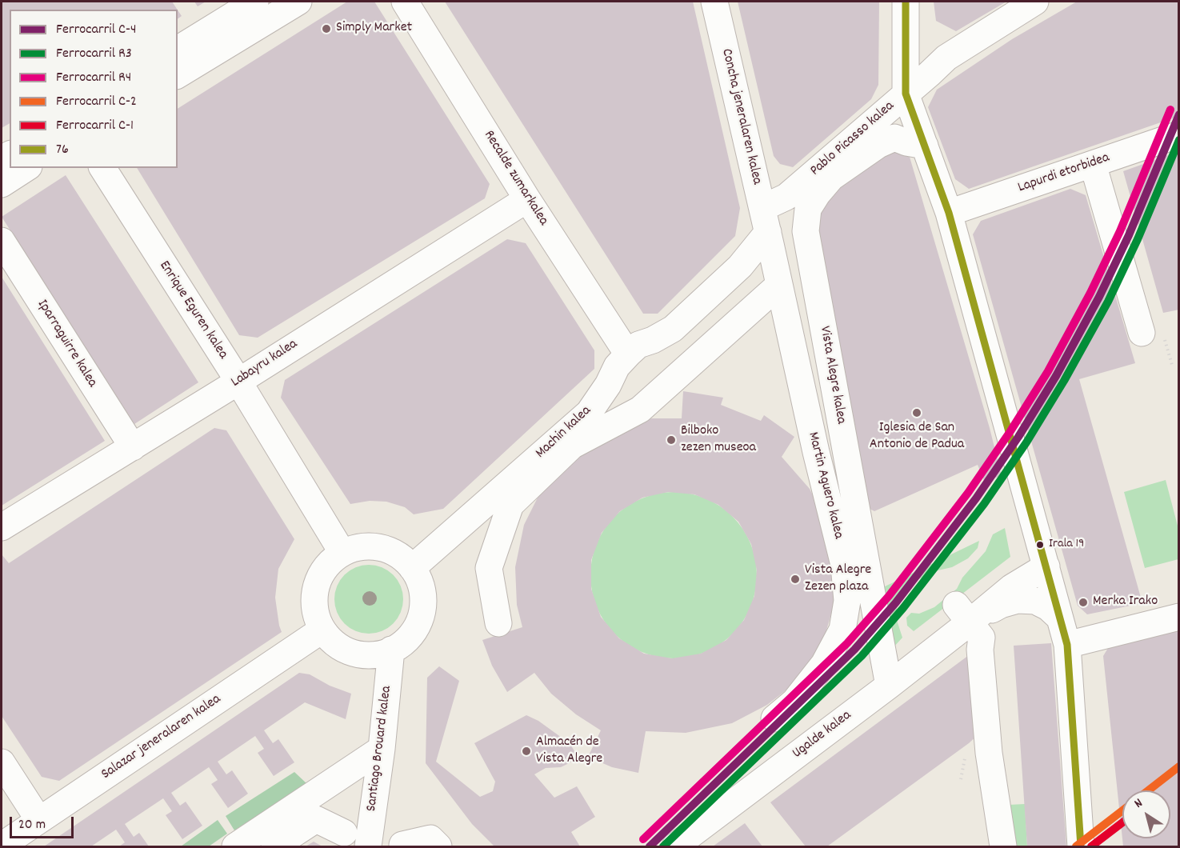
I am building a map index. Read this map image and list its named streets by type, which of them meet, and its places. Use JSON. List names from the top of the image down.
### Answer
{
  "streets": {
    "street": [
      "Concha jeneralaren kalea",
      "Pablo Picasso kalea",
      "Lapurdi etorbidea",
      "Recalde zumarkalea",
      "Enrique Eguren kalea",
      "Iparraguirre kalea",
      "Labayru kalea",
      "Vista Alegre kalea",
      "Machin kalea",
      "Martin Aguero kalea",
      "Ugalde kalea",
      "Salazar jeneralaren kalea",
      "Santiago Brouard kalea"
    ]
  },
  "crossings": [
    ["Concha jeneralaren kalea", "Pablo Picasso kalea"],
    ["Concha jeneralaren kalea", "Machin kalea"],
    ["Concha jeneralaren kalea", "Martin Aguero kalea"],
    ["Pablo Picasso kalea", "Machin kalea"],
    ["Pablo Picasso kalea", "Martin Aguero kalea"],
    ["Recalde zumarkalea", "Labayru kalea"],
    ["Recalde zumarkalea", "Machin kalea"],
    ["Enrique Eguren kalea", "Labayru kalea"],
    ["Enrique Eguren kalea", "Machin kalea"],
    ["Enrique Eguren kalea", "Salazar jeneralaren kalea"],
    ["Enrique Eguren kalea", "Santiago Brouard kalea"],
    ["Iparraguirre kalea", "Labayru kalea"],
    ["Vista Alegre kalea", "Ugalde kalea"],
    ["Machin kalea", "Martin Aguero kalea"],
    ["Machin kalea", "Salazar jeneralaren kalea"],
    ["Machin kalea", "Santiago Brouard kalea"],
    ["Salazar jeneralaren kalea", "Santiago Brouard kalea"]
  ],
  "places": [
    "Simply Market",
    "Iglesia de San Antonio de Padua",
    "Bilboko zezen museoa",
    "Irala 19",
    "Vista Alegre Zezen plaza",
    "Merka Irako",
    "Almacén de Vista Alegre"
  ],
  "lines": [
    "transit line 76",
    "rail line R4",
    "rail line C-4",
    "rail line R3",
    "rail line C-2",
    "rail line C-1"
  ],
  "legend": [
    "Ferrocarril C-4",
    "Ferrocarril R3",
    "Ferrocarril R4",
    "Ferrocarril C-2",
    "Ferrocarril C-1",
    "76"
  ],
  "scale_bar": "20 m",
  "north": "top left"
}
